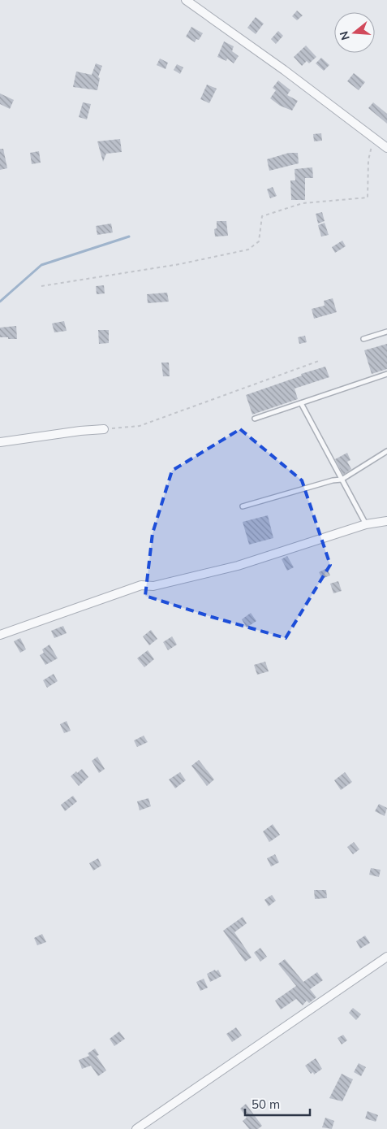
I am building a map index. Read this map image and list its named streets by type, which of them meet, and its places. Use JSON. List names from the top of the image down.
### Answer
{
  "scale_bar": "50 m",
  "north": "left"
}
